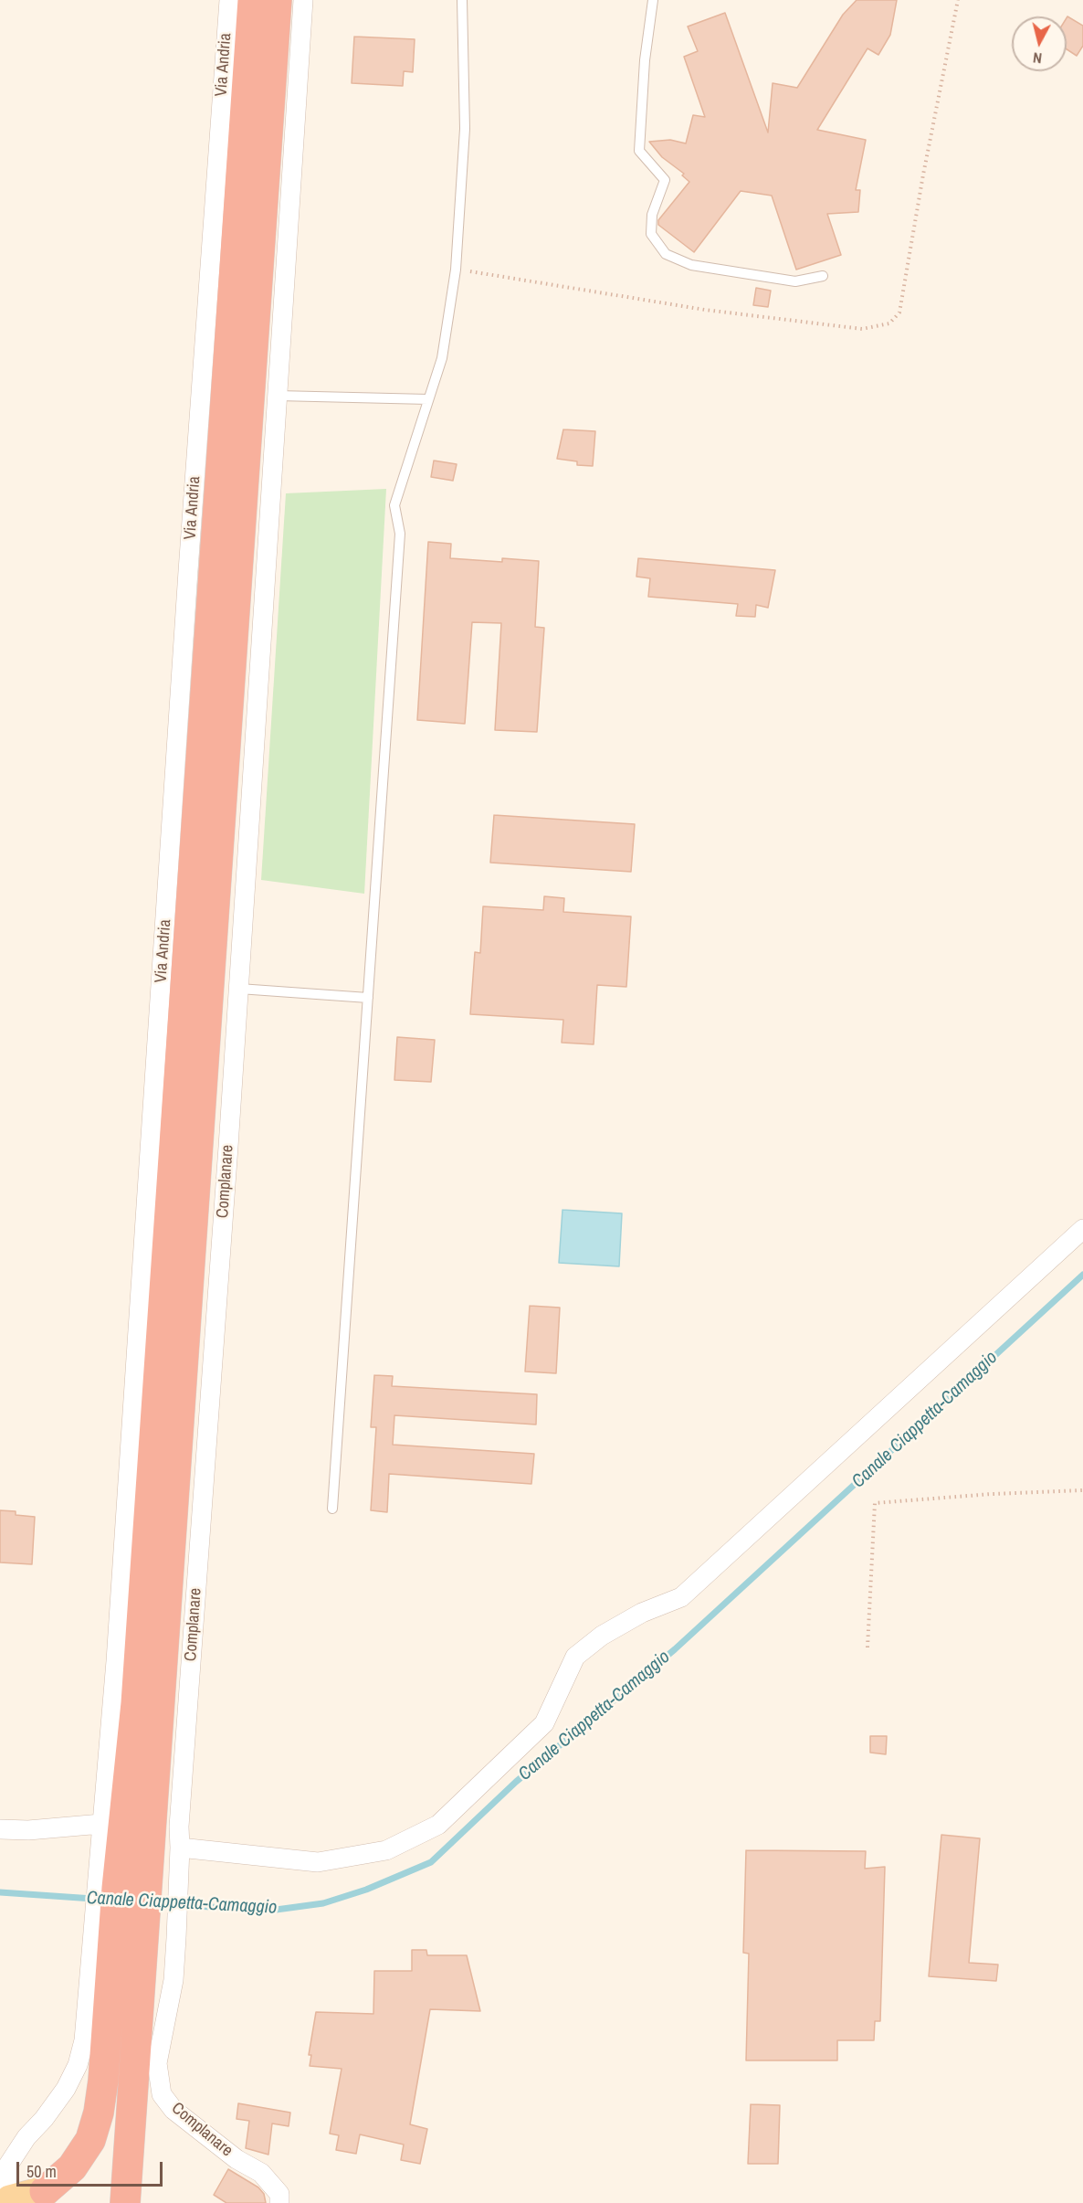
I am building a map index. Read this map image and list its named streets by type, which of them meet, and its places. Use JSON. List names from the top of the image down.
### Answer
{
  "streets": {
    "street": ["Via Andria", "Complanare"]
  },
  "water": ["Canale Ciappetta-Camaggio"],
  "scale_bar": "50 m",
  "north": "bottom"
}
